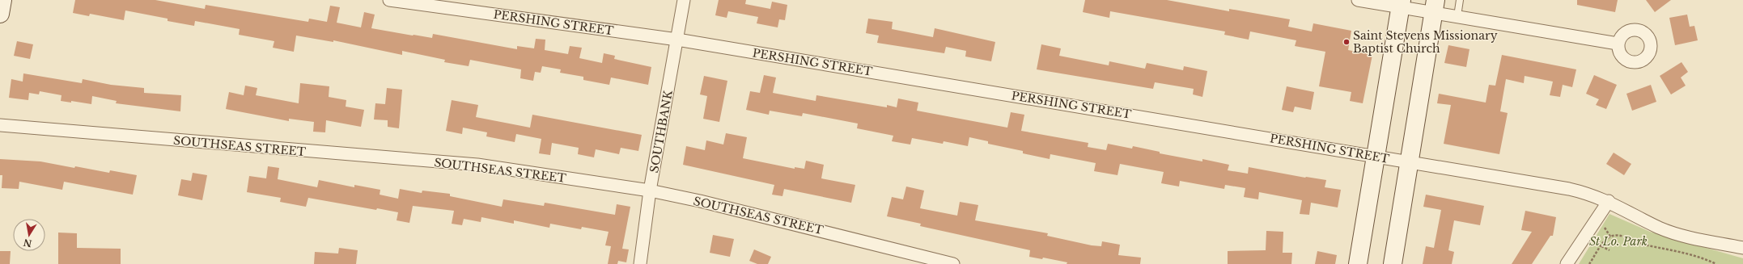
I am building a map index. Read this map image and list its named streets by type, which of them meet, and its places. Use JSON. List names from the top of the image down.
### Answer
{
  "streets": {
    "street": ["PERSHING STREET", "SOUTHBANK", "SOUTHSEAS STREET"]
  },
  "crossings": [
    ["PERSHING STREET", "SOUTHBANK"],
    ["SOUTHBANK", "SOUTHSEAS STREET"]
  ],
  "parks": ["St Lo. Park"],
  "places": ["Saint Stevens Missionary Baptist Church"],
  "north": "bottom"
}
